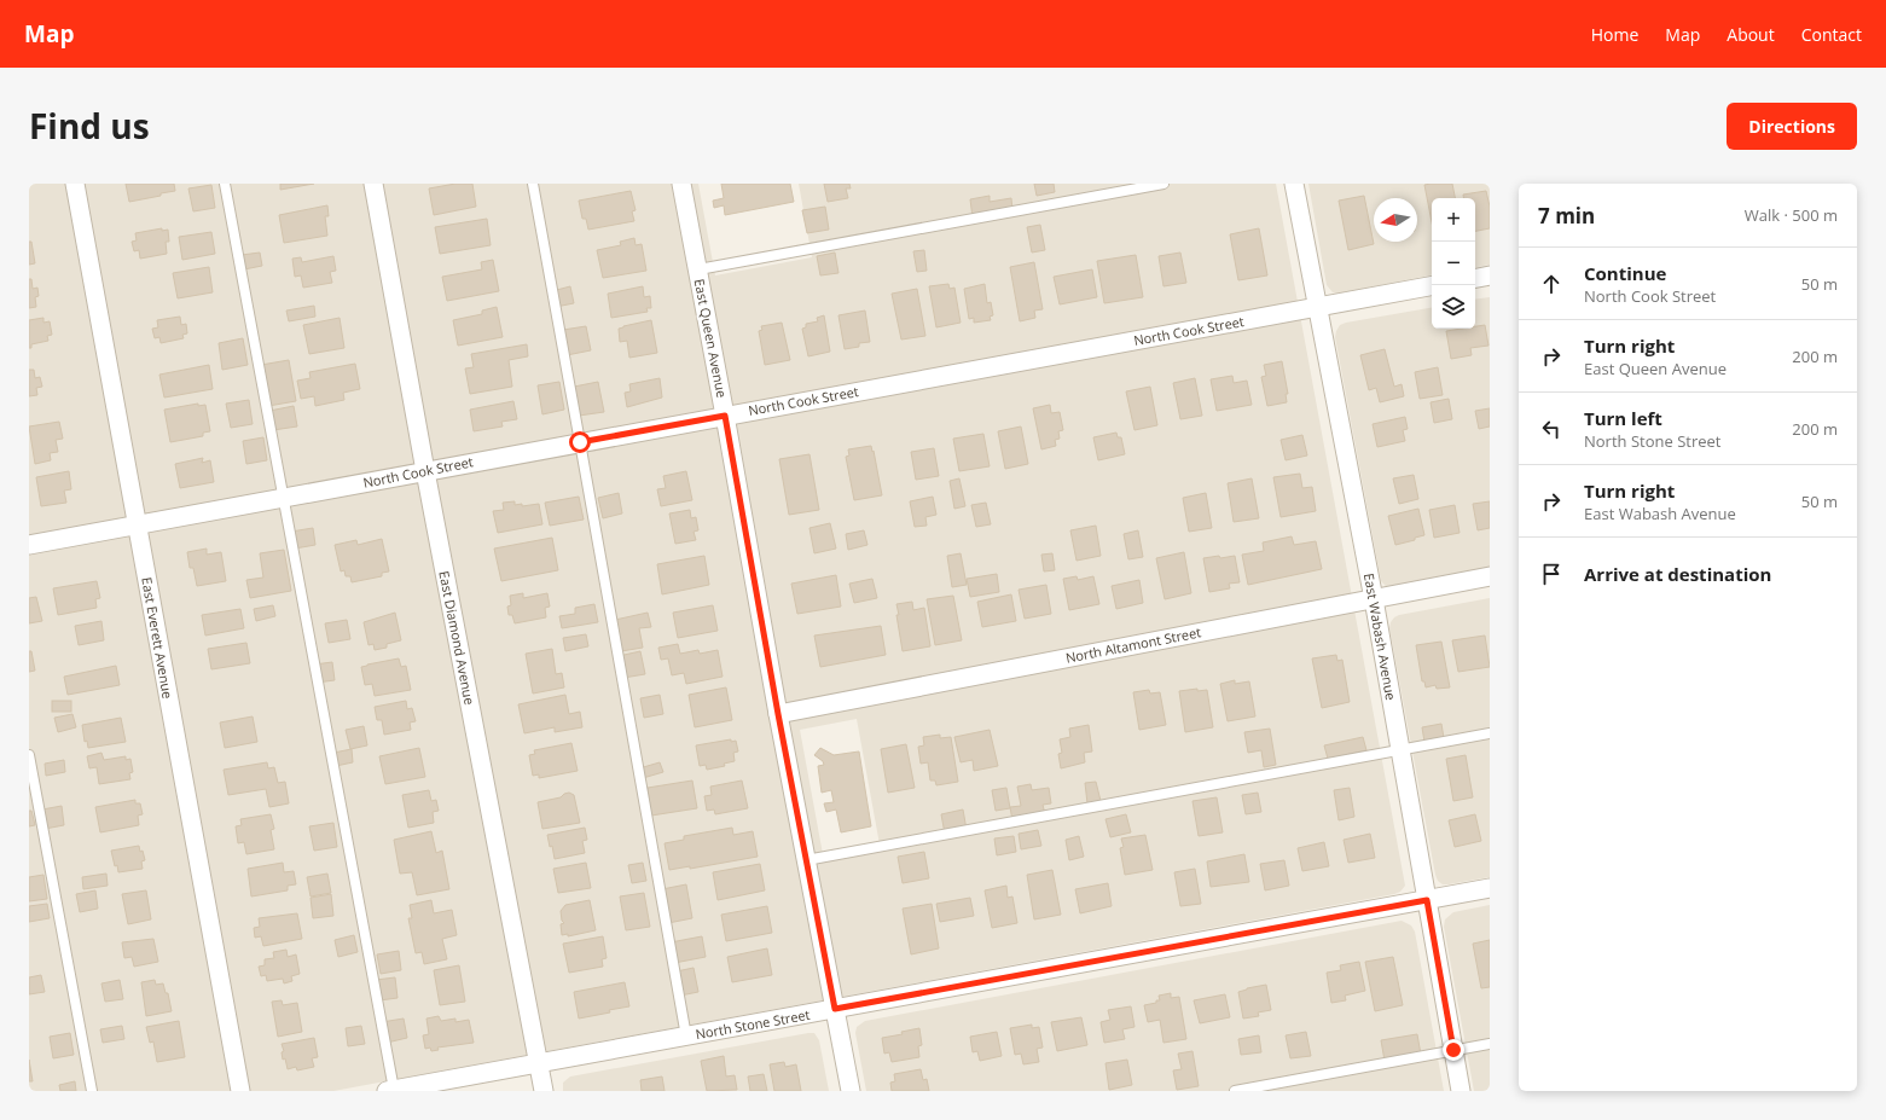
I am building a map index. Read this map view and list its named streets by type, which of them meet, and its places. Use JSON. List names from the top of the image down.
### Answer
{
  "streets": {
    "street": [
      "North Cook Street",
      "East Queen Avenue",
      "East Wabash Avenue",
      "East Everett Avenue",
      "East Diamond Avenue",
      "North Altamont Street",
      "North Stone Street"
    ]
  },
  "crossings": [
    ["North Cook Street", "East Queen Avenue"],
    ["North Cook Street", "East Wabash Avenue"],
    ["North Cook Street", "East Everett Avenue"],
    ["North Cook Street", "East Diamond Avenue"],
    ["East Queen Avenue", "North Altamont Street"],
    ["East Queen Avenue", "North Stone Street"],
    ["East Wabash Avenue", "North Altamont Street"],
    ["East Wabash Avenue", "North Stone Street"],
    ["East Diamond Avenue", "North Stone Street"]
  ],
  "north": "left",
  "page": {
    "header": "Map",
    "nav": [
      "Home",
      "Map",
      "About",
      "Contact"
    ],
    "title": "Find us",
    "buttons": "Directions",
    "heading": ["7 min", "Walk · 500 m"],
    "map_buttons": ["+", "−"],
    "list": [
      ["Continue", "North Cook Street", "50 m"],
      ["Turn right", "East Queen Avenue", "200 m"],
      ["Turn left", "North Stone Street", "200 m"],
      ["Turn right", "East Wabash Avenue", "50 m"],
      "Arrive at destination"
    ]
  }
}
